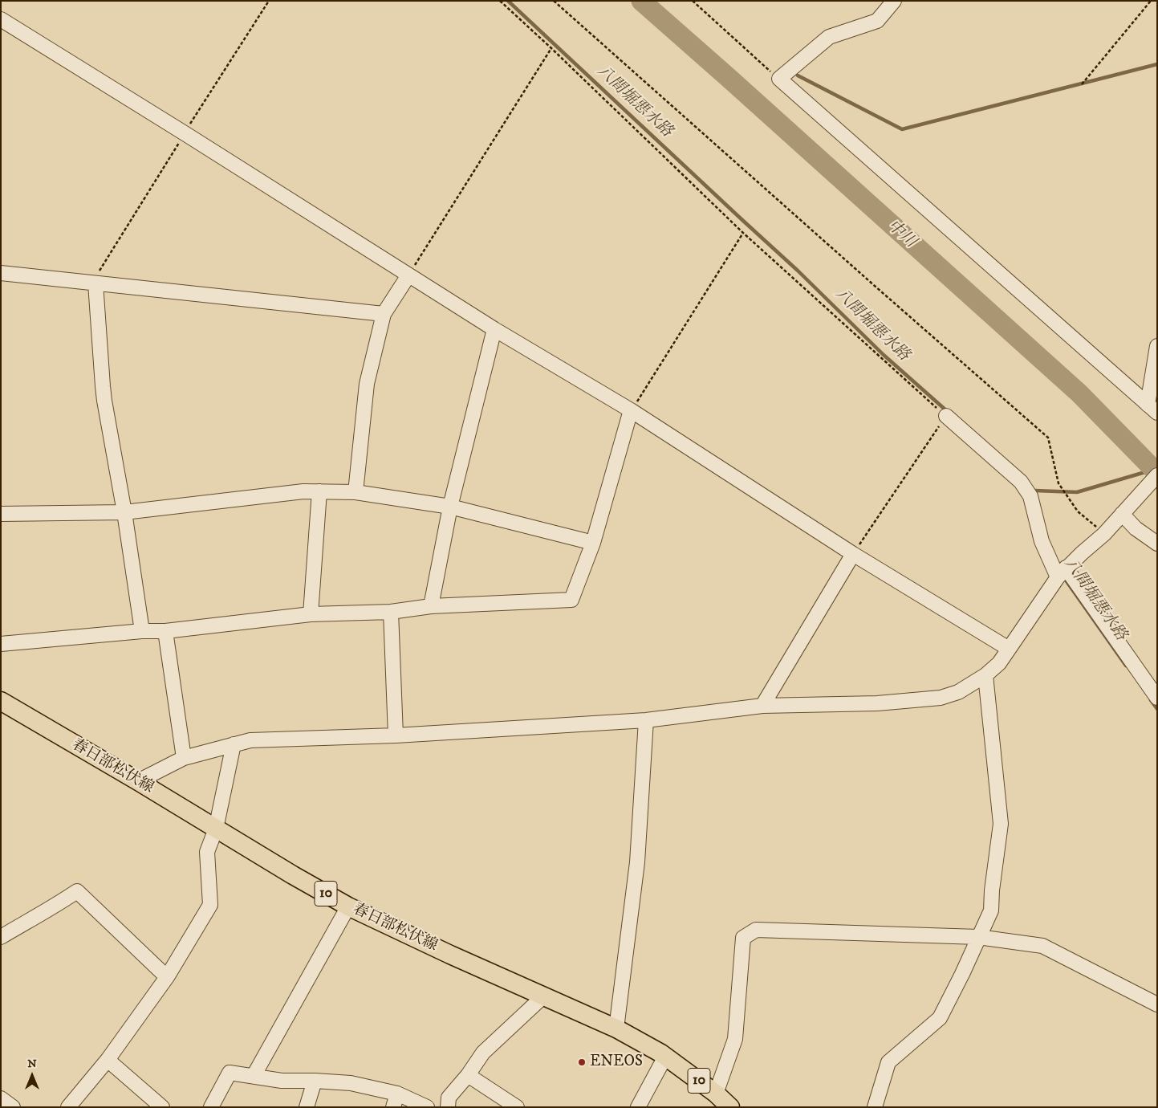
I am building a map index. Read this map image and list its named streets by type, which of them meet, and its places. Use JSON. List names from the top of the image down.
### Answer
{
  "streets": {
    "main road": ["春日部松伏線", "10"]
  },
  "water": ["八間堀悪水路", "中川"],
  "places": ["ENEOS"],
  "north": "top"
}
